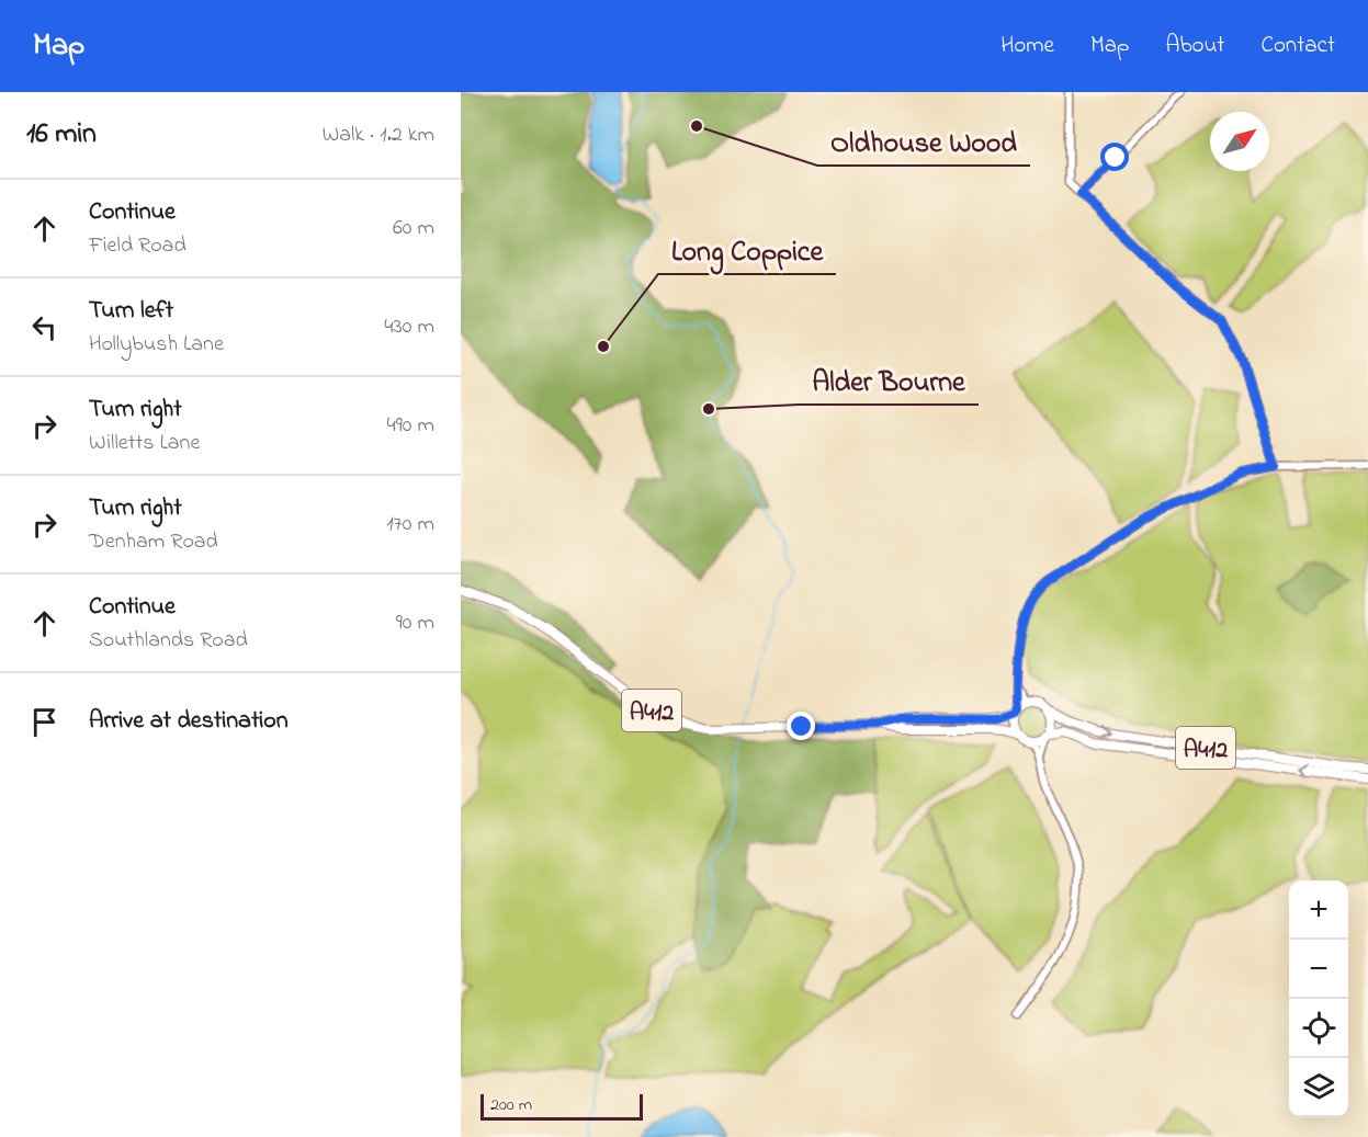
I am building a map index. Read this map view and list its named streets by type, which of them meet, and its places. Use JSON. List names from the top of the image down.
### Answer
{
  "streets": {
    "main road": ["A412"]
  },
  "places": ["Oldhouse Wood", "Long Coppice", "Alder Bourne"],
  "scale_bar": "200 m",
  "north": "top right",
  "page": {
    "header": "Map",
    "nav": [
      "Home",
      "Map",
      "About",
      "Contact"
    ],
    "heading": ["16 min", "Walk · 1.2 km"],
    "list": [
      ["Continue", "Field Road", "60 m"],
      ["Turn left", "Hollybush Lane", "430 m"],
      ["Turn right", "Willetts Lane", "490 m"],
      ["Turn right", "Denham Road", "170 m"],
      ["Continue", "Southlands Road", "90 m"],
      "Arrive at destination"
    ],
    "map_buttons": ["+", "−"],
    "scale": "200 m"
  }
}
